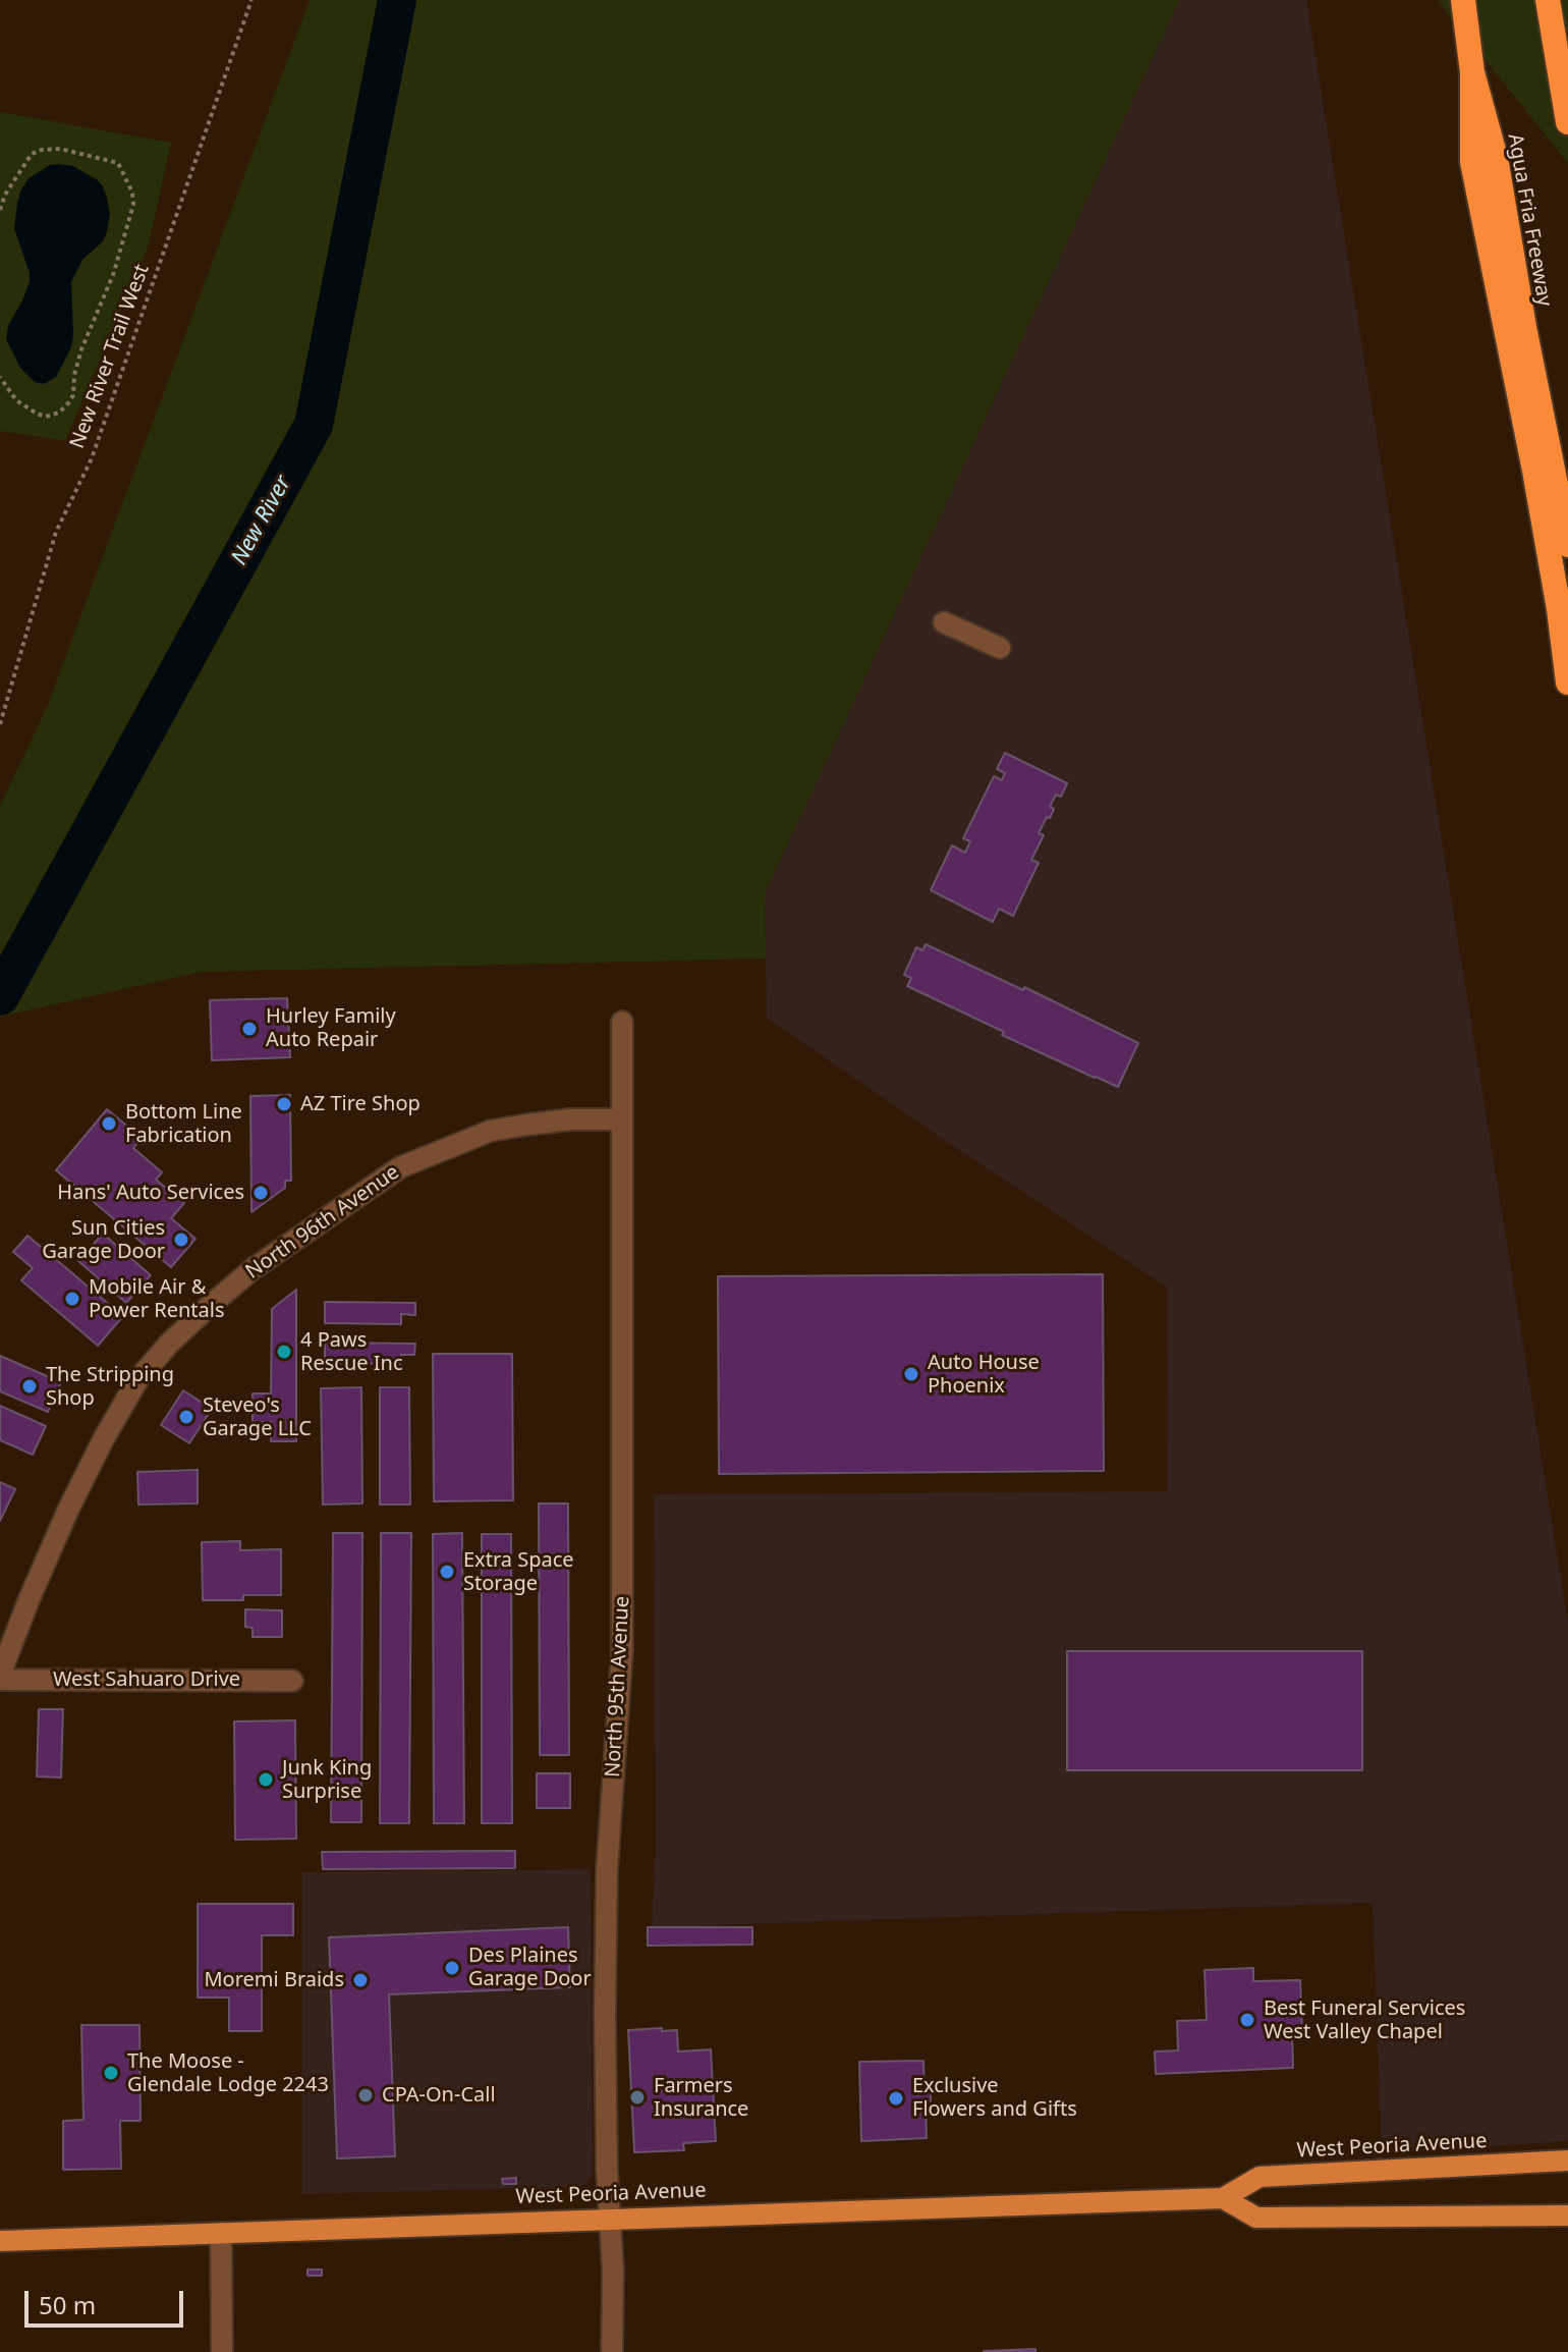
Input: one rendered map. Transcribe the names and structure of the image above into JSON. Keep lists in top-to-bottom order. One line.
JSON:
{"streets":{"highway":["Agua Fria Freeway"],"main road":["West Peoria Avenue"],"street":["North 96th Avenue","West Sahuaro Drive","North 95th Avenue"],"path":["New River Trail West"]},"crossings":[["North 96th Avenue","West Sahuaro Drive"],["North 96th Avenue","North 95th Avenue"],["North 95th Avenue","West Peoria Avenue"]],"water":["New River"],"places":["Hurley Family Auto Repair","AZ Tire Shop","Bottom Line Fabrication","Hans' Auto Services","Sun Cities Garage Door","Mobile Air & Power Rentals","4 Paws Rescue Inc","Auto House Phoenix","The Stripping Shop","Steveo's Garage LLC","Extra Space Storage","Junk King Surprise","Des Plaines Garage Door","Moremi Braids","Best Funeral Services West Valley Chapel","The Moose - Glendale Lodge 2243","CPA-On-Call","Farmers Insurance","Exclusive Flowers and Gifts"],"scale_bar":"50 m"}
